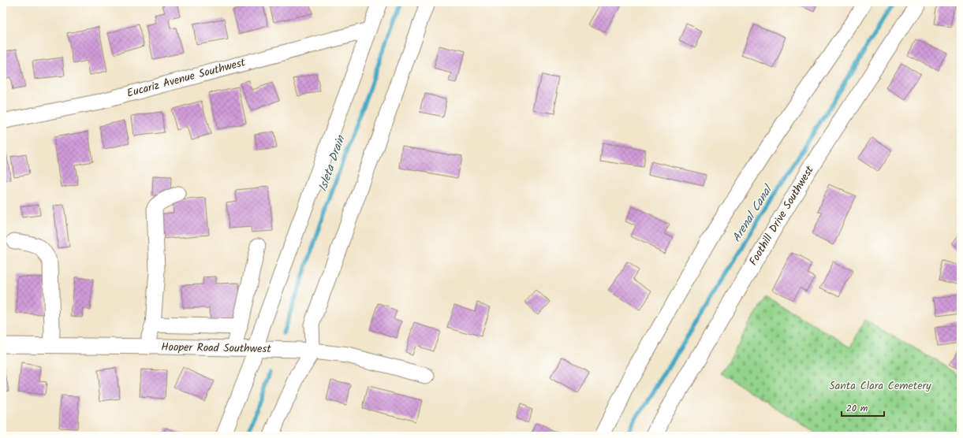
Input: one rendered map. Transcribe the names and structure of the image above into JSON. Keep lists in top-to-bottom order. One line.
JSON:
{"streets":{"street":["Eucariz Avenue Southwest","Foothill Drive Southwest","Hooper Road Southwest"]},"water":["Isleta Drain","Arenal Canal"],"parks":["Santa Clara Cemetery"],"scale_bar":"20 m"}
